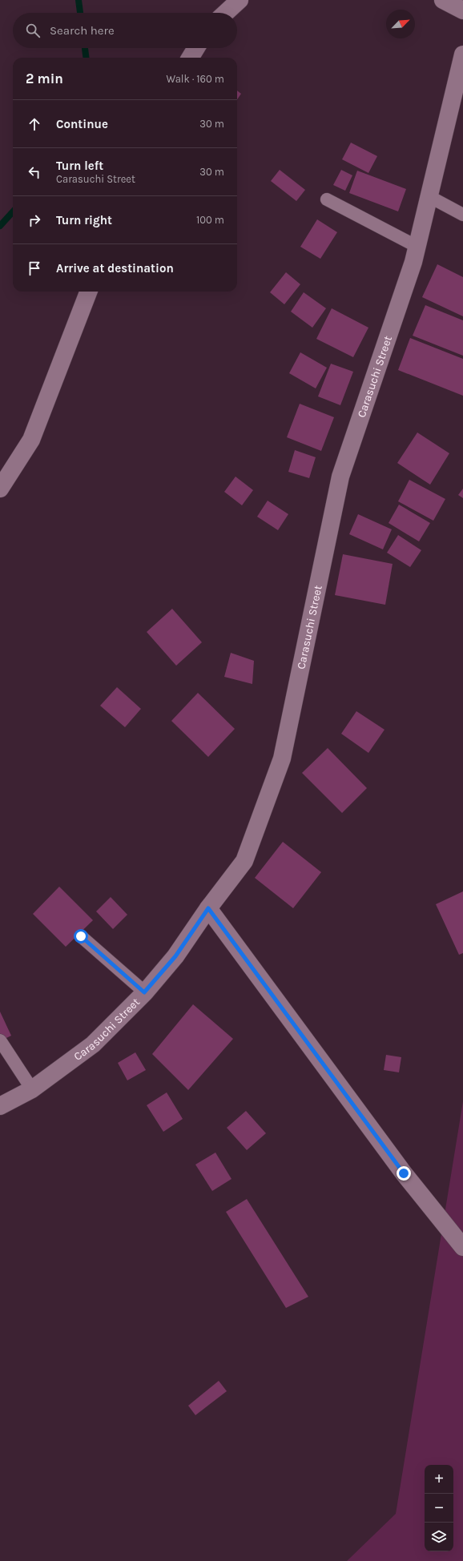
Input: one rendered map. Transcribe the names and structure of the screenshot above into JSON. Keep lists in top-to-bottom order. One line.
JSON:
{"streets":{"street":["Carasuchi Street"]},"north":"top right","page":{"search":"Search here","heading":["2 min","Walk · 160 m"],"list":[["Continue","30 m"],["Turn left","Carasuchi Street","30 m"],["Turn right","100 m"],"Arrive at destination"],"map_buttons":["+","−"]}}
